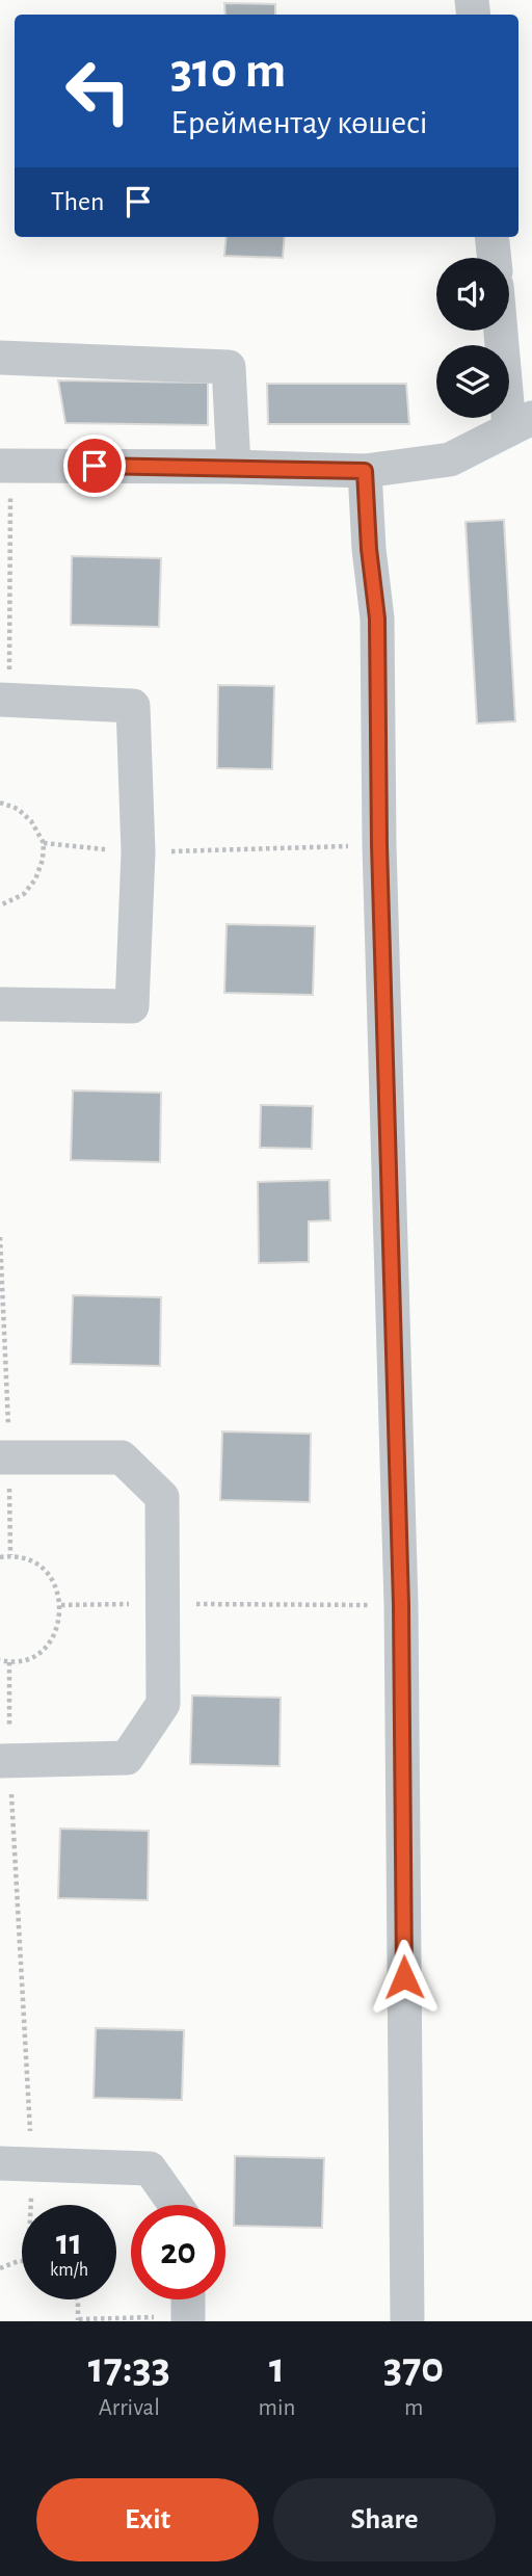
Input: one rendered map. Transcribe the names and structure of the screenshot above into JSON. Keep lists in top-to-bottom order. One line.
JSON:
{"page":{"turn":["310 m","Ерейментау көшесі"],"then":"Then","speed":"11 km/h","limit":"20","eta":["17:33","Arrival","1","min","370","m"],"buttons":["Exit","Share"]}}
